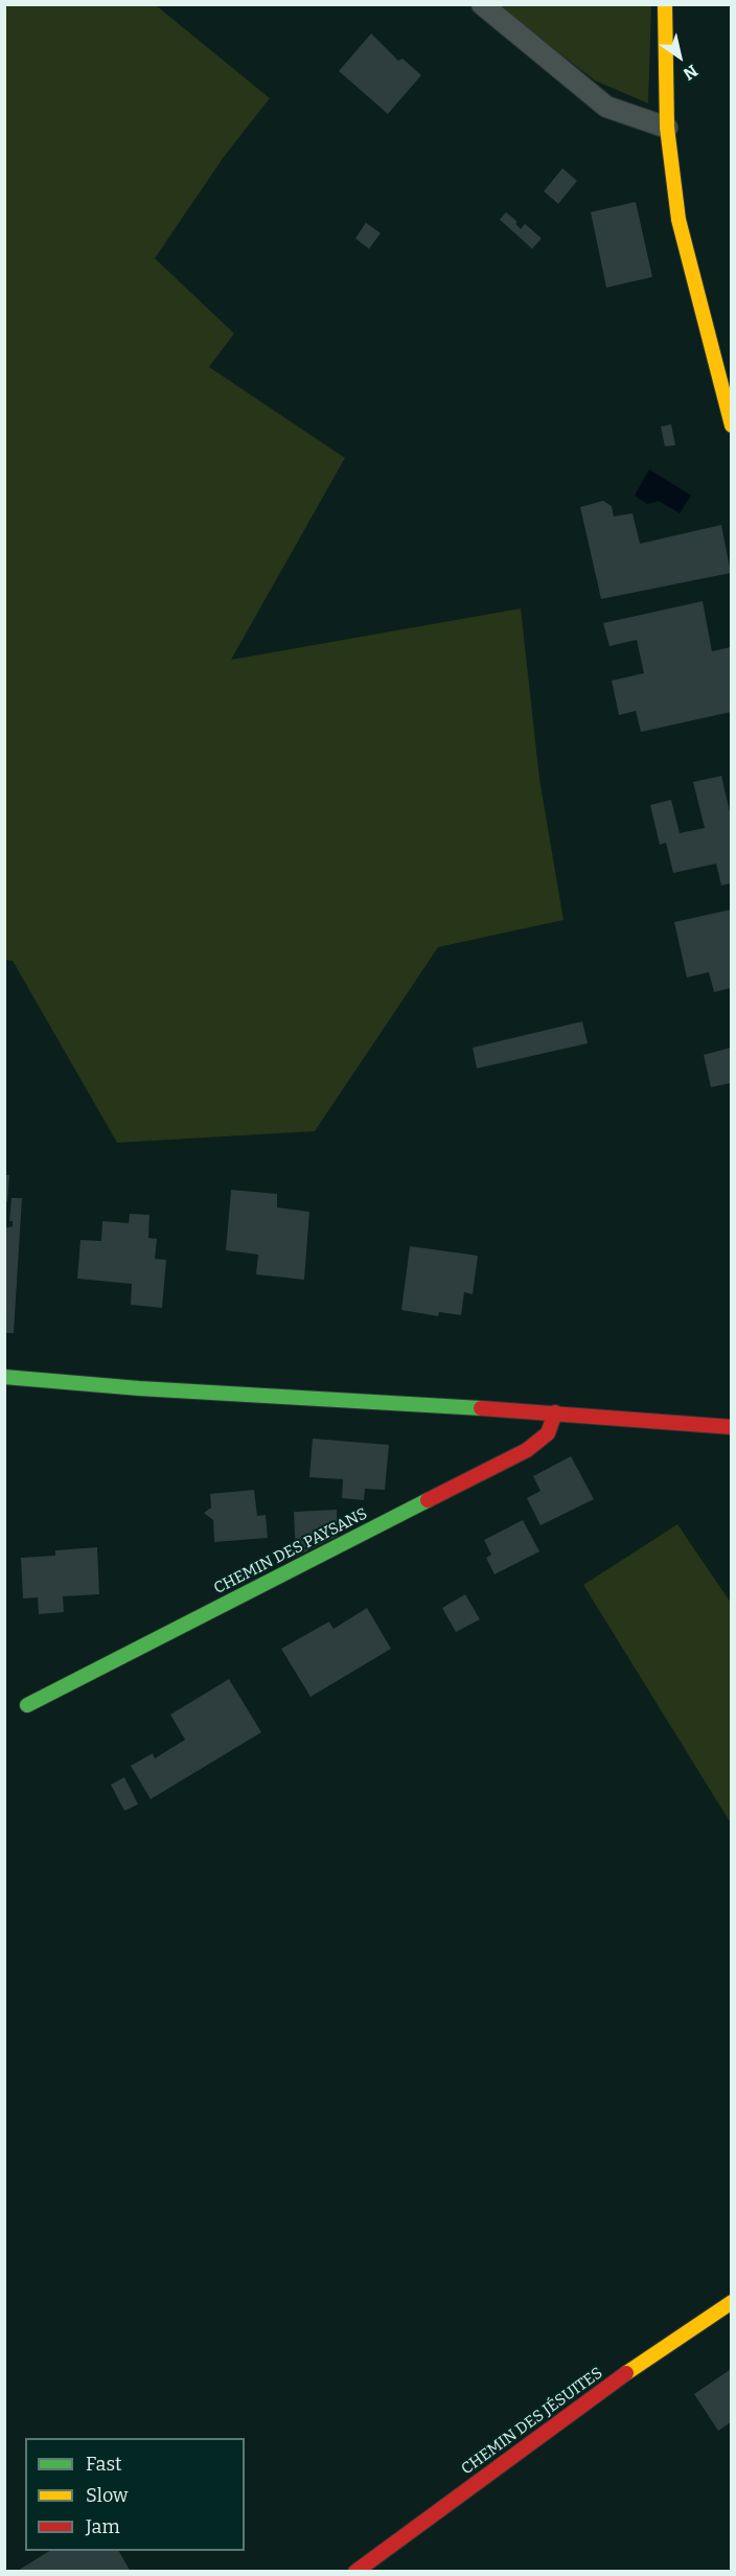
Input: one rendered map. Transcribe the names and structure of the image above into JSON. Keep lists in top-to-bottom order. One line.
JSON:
{"streets":{"street":["CHEMIN DES PAYSANS","CHEMIN DES JÉSUITES"]},"legend":["Fast","Slow","Jam"],"north":"bottom right"}
